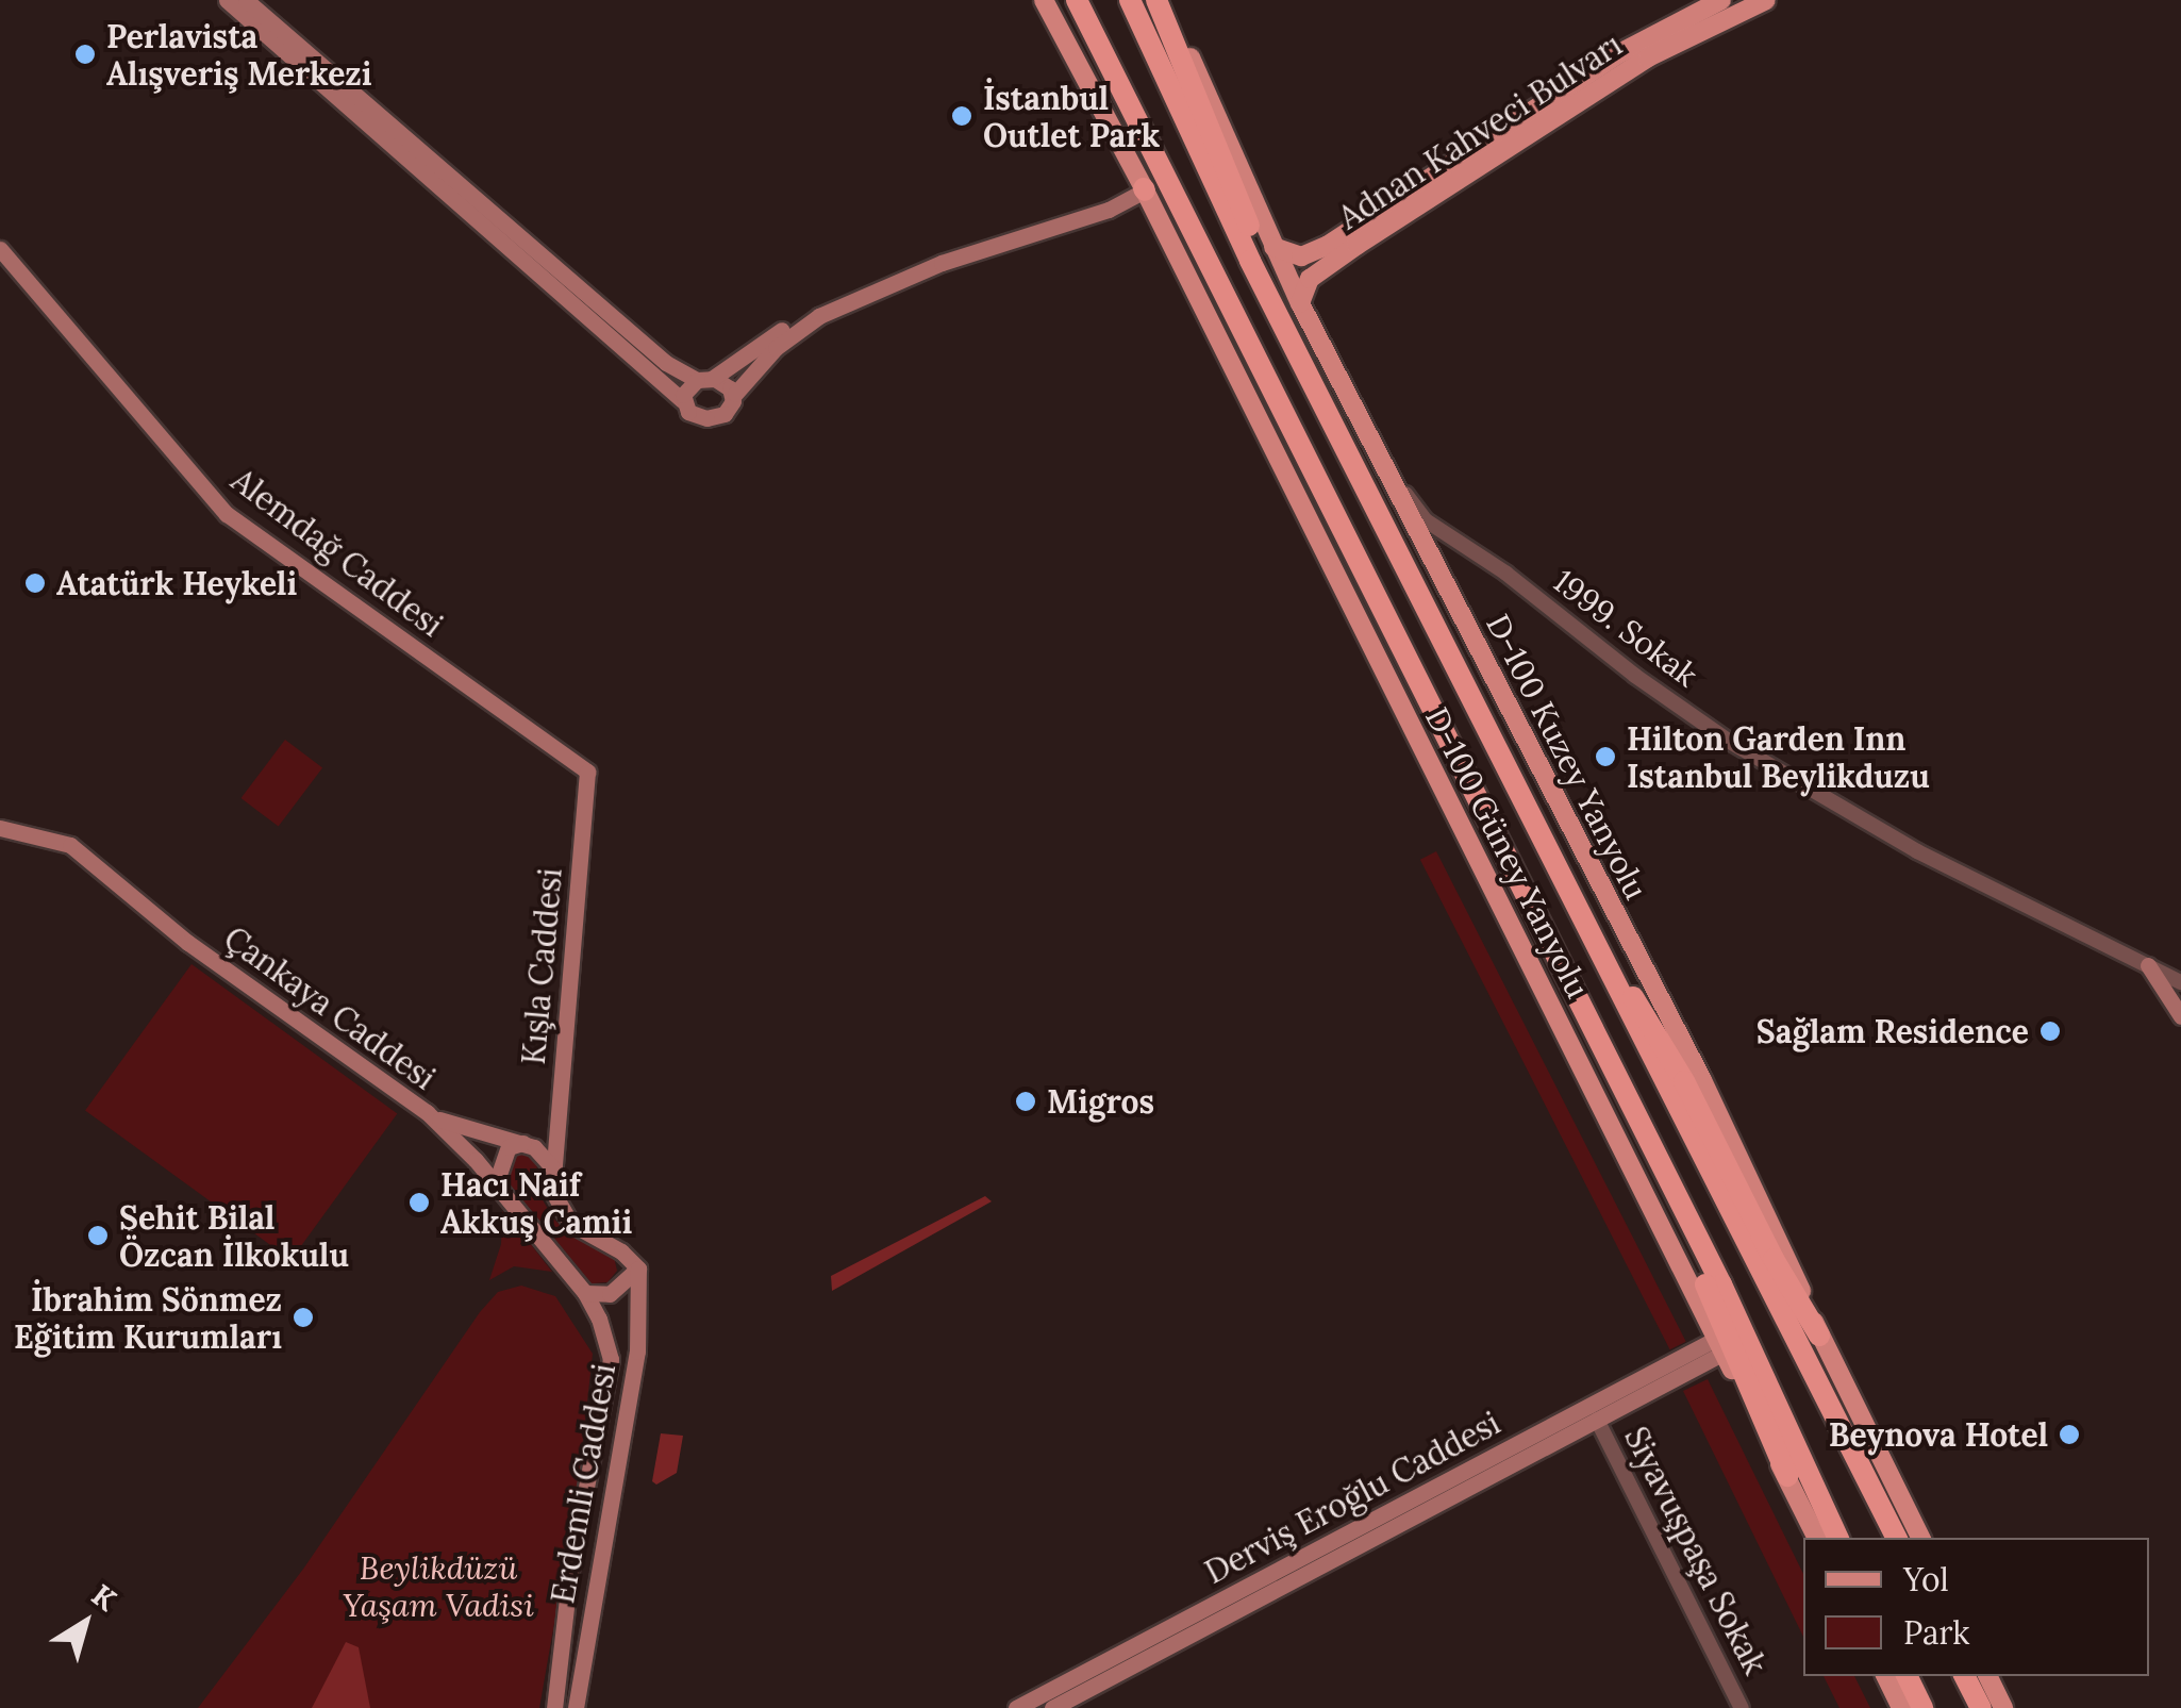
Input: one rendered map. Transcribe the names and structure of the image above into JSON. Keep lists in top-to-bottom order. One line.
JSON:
{"streets":{"main road":["Adnan Kahveci Bulvarı","Alemdağ Caddesi","D-100 Kuzey Yanyolu","D-100 Güney Yanyolu","Kışla Caddesi","Çankaya Caddesi","Erdemli Caddesi","Derviş Eroğlu Caddesi"],"street":["1999. Sokak","Siyavuşpaşa Sokak"]},"crossings":[["Adnan Kahveci Bulvarı","D-100 Kuzey Yanyolu"],["Alemdağ Caddesi","Kışla Caddesi"],["1999. Sokak","D-100 Kuzey Yanyolu"],["D-100 Güney Yanyolu","Derviş Eroğlu Caddesi"],["Çankaya Caddesi","Erdemli Caddesi"],["Derviş Eroğlu Caddesi","Siyavuşpaşa Sokak"]],"parks":["Beylikdüzü Yaşam Vadisi"],"places":["Perlavista Alışveriş Merkezi","İstanbul Outlet Park","Atatürk Heykeli","Hilton Garden Inn Istanbul Beylikduzu","Sağlam Residence","Migros","Hacı Naif Akkuş Camii","Şehit Bilal Özcan İlkokulu","İbrahim Sönmez Eğitim Kurumları","Beynova Hotel"],"legend":["Yol","Park"],"north":"top right"}
